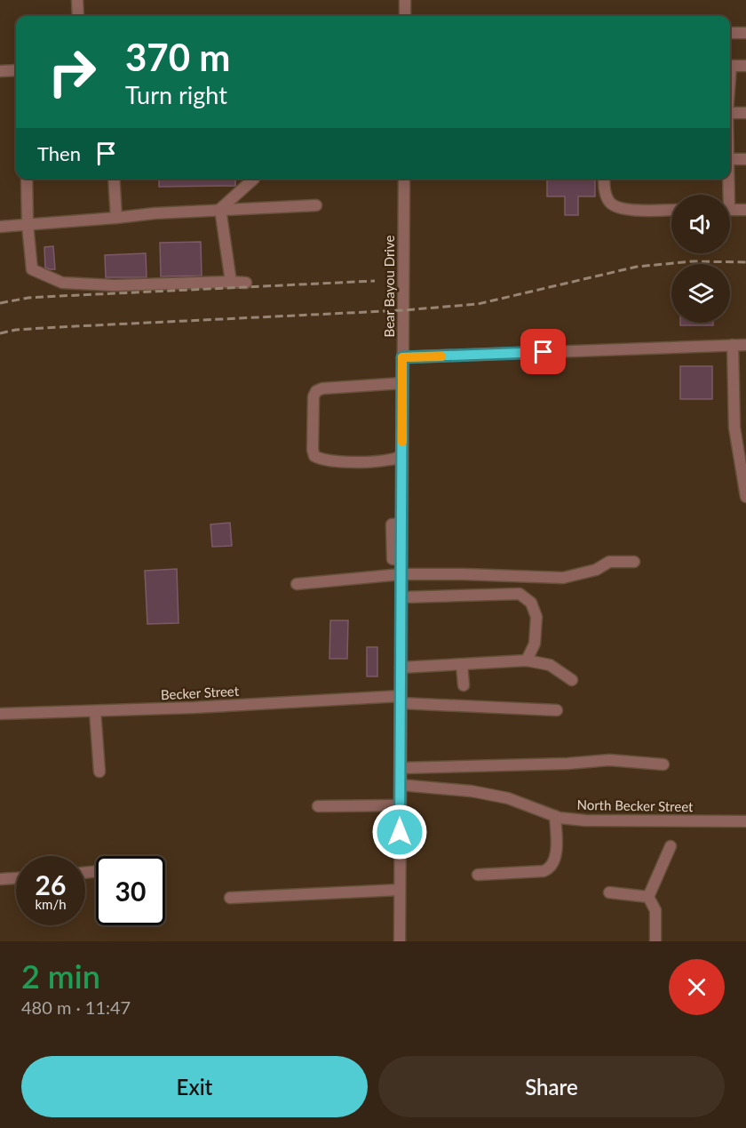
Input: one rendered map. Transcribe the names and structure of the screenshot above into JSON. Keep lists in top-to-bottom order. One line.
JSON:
{"streets":{"street":["Bear Bayou Drive","Becker Street","North Becker Street"]},"crossings":[["Bear Bayou Drive","Becker Street"],["Bear Bayou Drive","North Becker Street"]],"page":{"turn":["370 m","Turn right"],"then":"Then","speed":"26 km/h","limit":"30","heading":["2 min","480 m · 11:47"],"buttons":["Exit","Share"]}}
